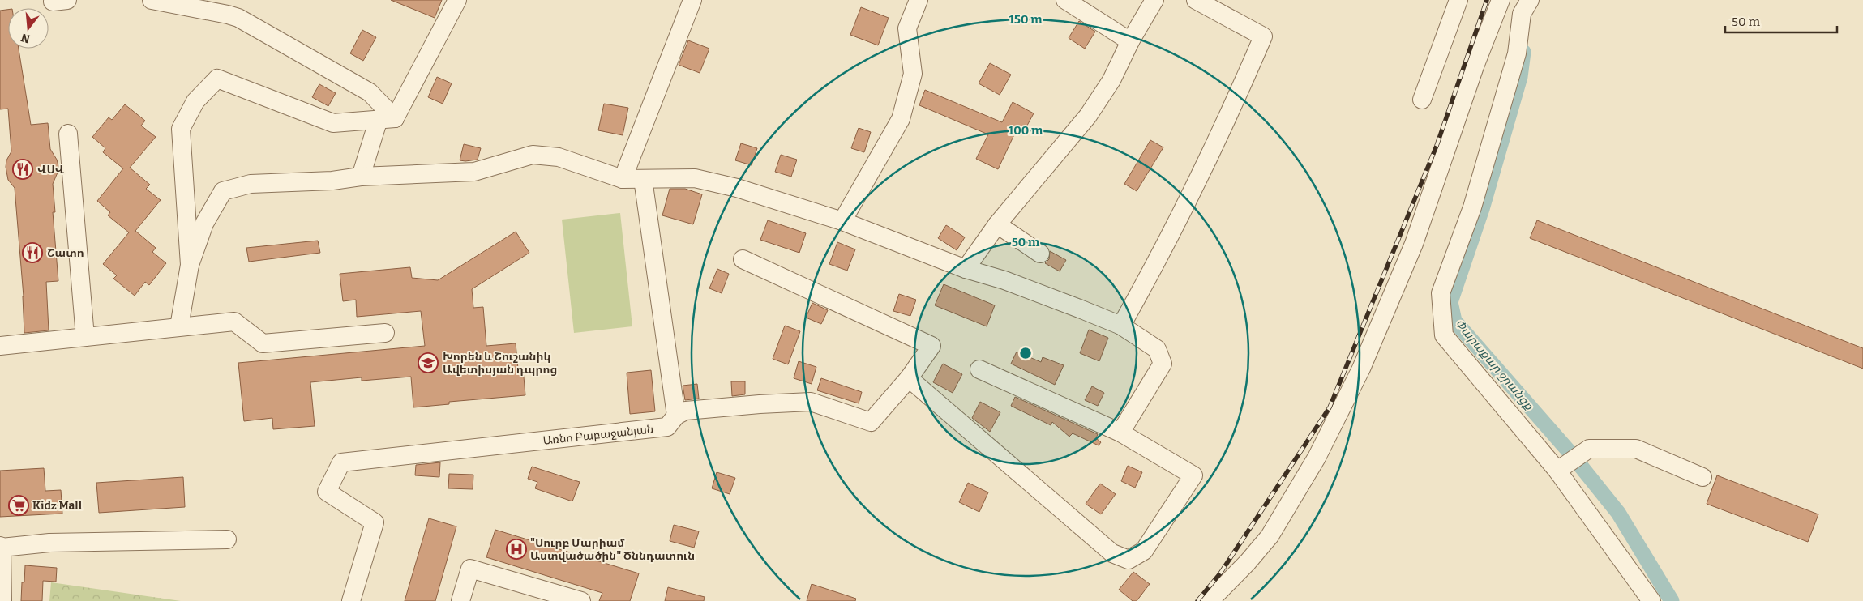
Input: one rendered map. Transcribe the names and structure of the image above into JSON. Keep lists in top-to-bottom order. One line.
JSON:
{"streets":{"lane":["Առնո Բաբաջանյան"]},"water":["Փարաքար ջրանցք"],"places":{"restaurant":["ՎՍՎ","Շատո"],"school or university":["Խորեն և Շուշանիկ Ավետիսյան դպրոց"],"supermarket":["Kidz Mall"],"hospital":["\"Սուրբ Մարիամ Աստվածածին\" Ծննդատուն"]},"scale_bar":"50 m","north":"bottom","rings":["150 m","100 m","50 m"]}
